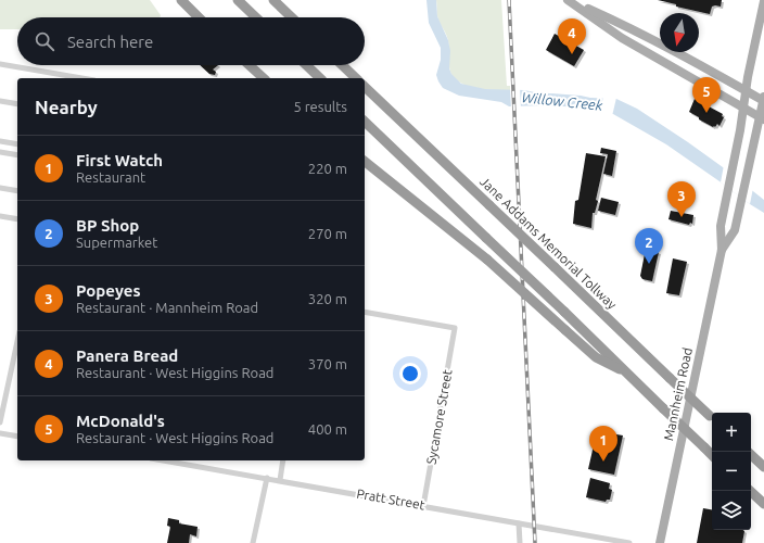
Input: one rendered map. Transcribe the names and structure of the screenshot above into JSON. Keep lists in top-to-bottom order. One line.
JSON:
{"streets":{"highway":["Jane Addams Memorial Tollway"],"main road":["Mannheim Road"],"street":["Sycamore Street","Pratt Street"]},"crossings":[["Sycamore Street","Pratt Street"]],"water":["Willow Creek"],"north":"bottom","page":{"search":"Search here","pins":["4","5","3","2","1"],"heading":["Nearby","5 results"],"list":[{"mark":"1","name":"First Watch","note":"Restaurant","value":"220 m"},{"mark":"2","name":"BP Shop","note":"Supermarket","value":"270 m"},{"mark":"3","name":"Popeyes","note":"Restaurant · Mannheim Road","value":"320 m"},{"mark":"4","name":"Panera Bread","note":"Restaurant · West Higgins Road","value":"370 m"},{"mark":"5","name":"McDonald's","note":"Restaurant · West Higgins Road","value":"400 m"}],"map_buttons":["+","−"]}}
